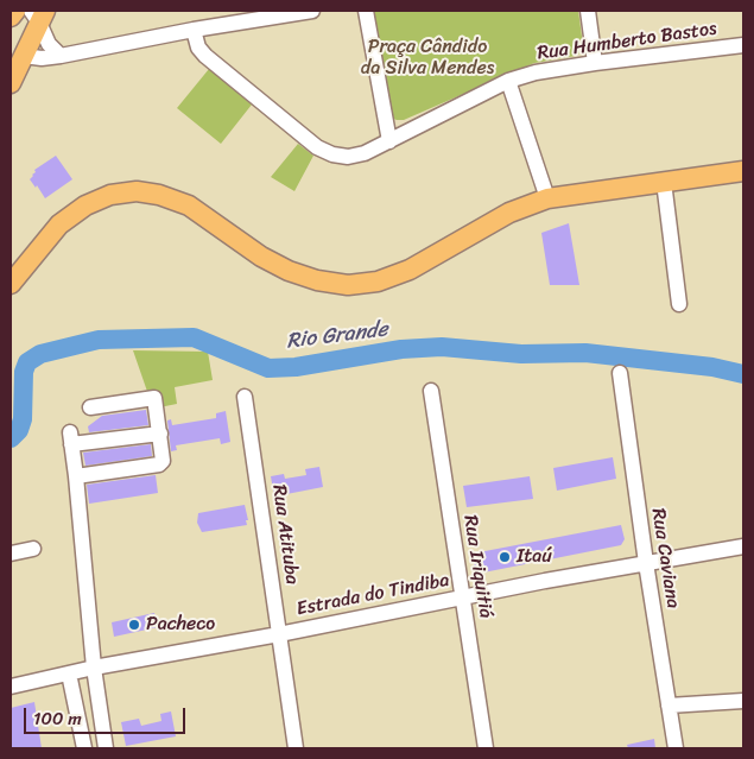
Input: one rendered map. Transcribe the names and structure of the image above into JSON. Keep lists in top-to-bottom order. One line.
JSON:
{"streets":{"street":["Rua Humberto Bastos","Rua Atituba","Rua Caviana","Rua Iriquitiá","Estrada do Tindiba"]},"crossings":[["Rua Atituba","Estrada do Tindiba"],["Rua Caviana","Estrada do Tindiba"],["Rua Iriquitiá","Estrada do Tindiba"]],"water":["Rio Grande"],"parks":["Praça Cândido da Silva Mendes"],"places":["Itaú","Pacheco"],"scale_bar":"100 m"}
